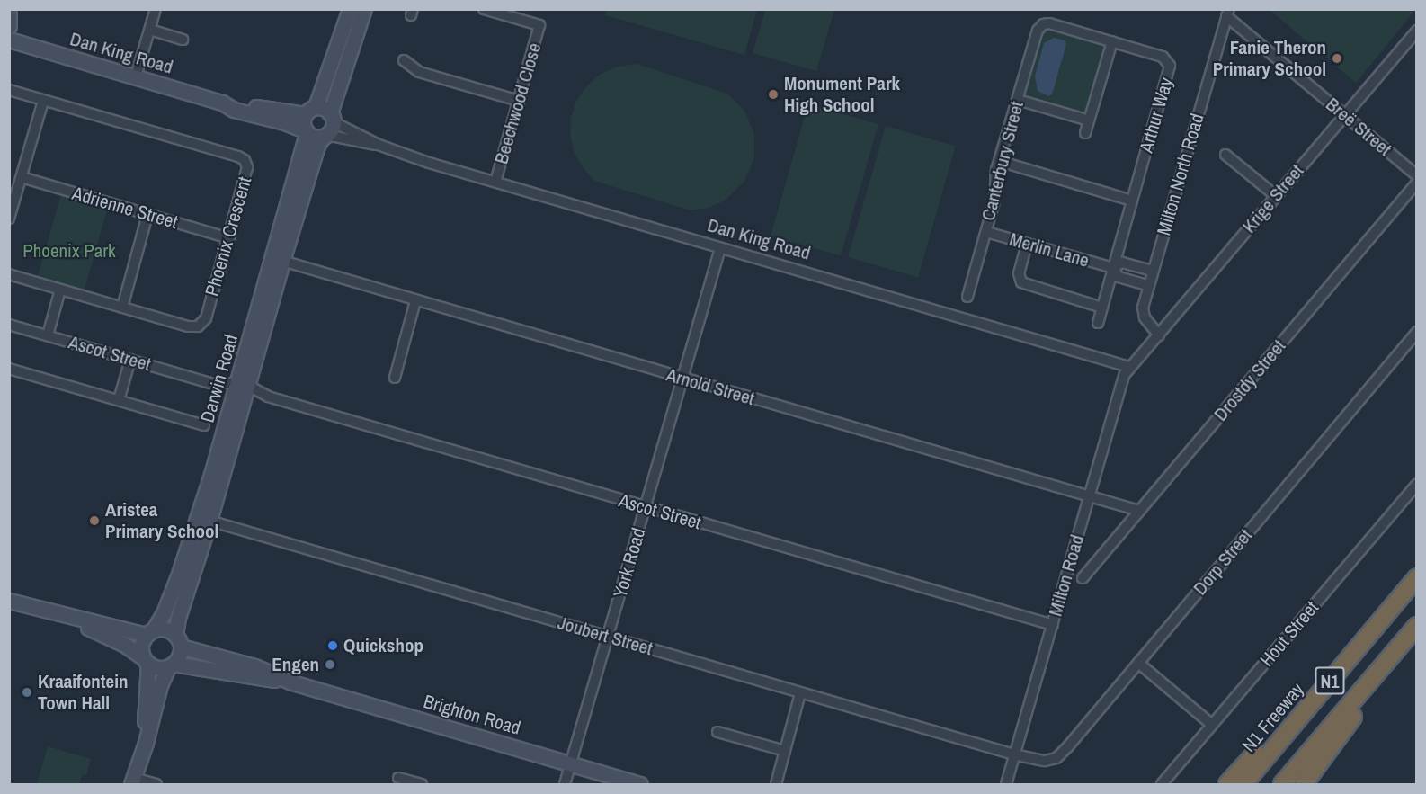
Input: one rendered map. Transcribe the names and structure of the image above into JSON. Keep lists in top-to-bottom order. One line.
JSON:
{"streets":{"highway":["N1","N1 Freeway"],"street":["Dan King Road","Beechwood Close","Arthur Way","Breë Street","Canterbury Street","Milton North Road","Krige Street","Adrienne Street","Phoenix Crescent","Merlin Lane","Ascot Street","Darwin Road","Drostdy Street","Arnold Street","Dorp Street","York Road","Milton Road","Hout Street","Joubert Street","Brighton Road"]},"crossings":[["Dan King Road","Beechwood Close"],["Dan King Road","Krige Street"],["Dan King Road","Darwin Road"],["Dan King Road","York Road"],["Dan King Road","Milton Road"],["Arthur Way","Canterbury Street"],["Arthur Way","Merlin Lane"],["Breë Street","Milton North Road"],["Breë Street","Krige Street"],["Canterbury Street","Merlin Lane"],["Milton North Road","Krige Street"],["Milton North Road","Merlin Lane"],["Krige Street","Milton Road"],["Adrienne Street","Phoenix Crescent"],["Ascot Street","Darwin Road"],["Ascot Street","York Road"],["Ascot Street","Milton Road"],["Darwin Road","Arnold Street"],["Darwin Road","Joubert Street"],["Darwin Road","Brighton Road"],["Drostdy Street","Arnold Street"],["Arnold Street","York Road"],["Arnold Street","Milton Road"],["Dorp Street","Milton Road"],["Dorp Street","Joubert Street"],["York Road","Joubert Street"],["York Road","Brighton Road"],["Milton Road","Joubert Street"]],"parks":["Phoenix Park"],"places":["Fanie Theron Primary School","Monument Park High School","Aristea Primary School","Quickshop","Engen","Kraaifontein Town Hall"]}
